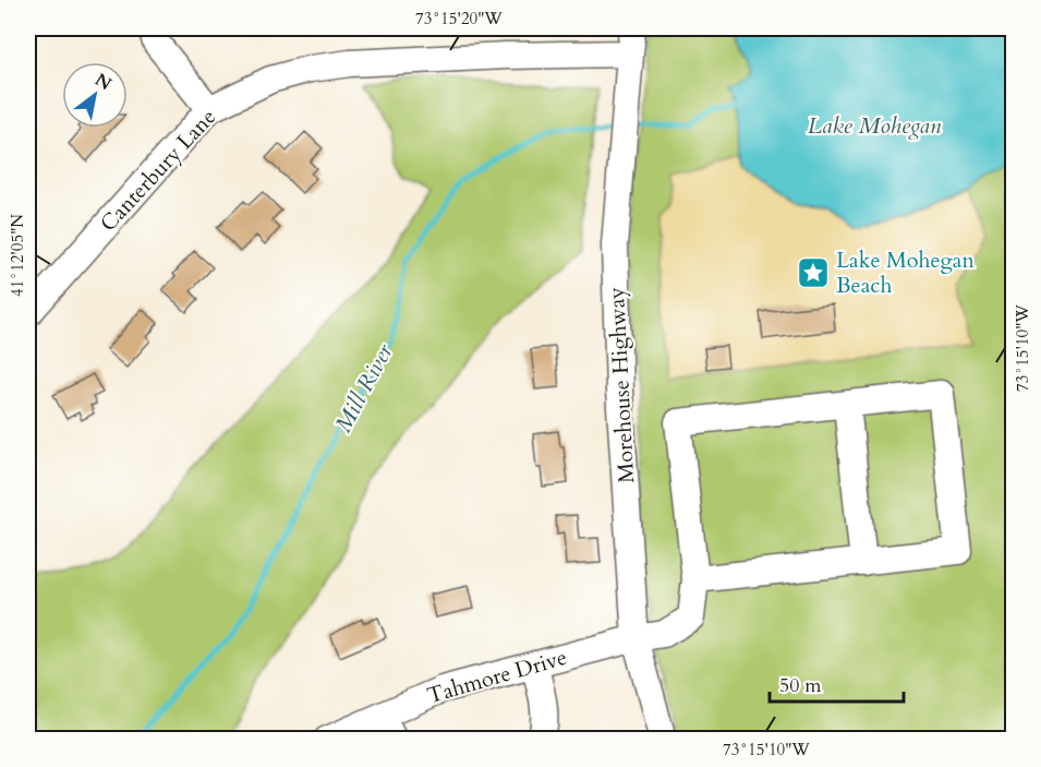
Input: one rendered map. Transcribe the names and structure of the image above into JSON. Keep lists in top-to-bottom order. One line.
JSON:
{"streets":{"street":["Canterbury Lane","Morehouse Highway","Tahmore Drive"]},"crossings":[["Canterbury Lane","Morehouse Highway"],["Morehouse Highway","Tahmore Drive"]],"water":["Lake Mohegan","Mill River"],"places":{"place":["Lake Mohegan Beach"]},"scale_bar":"50 m","north":"top right","coordinates":["73°15'20\"W","41°12'05\"N","73°15'10\"W"]}
